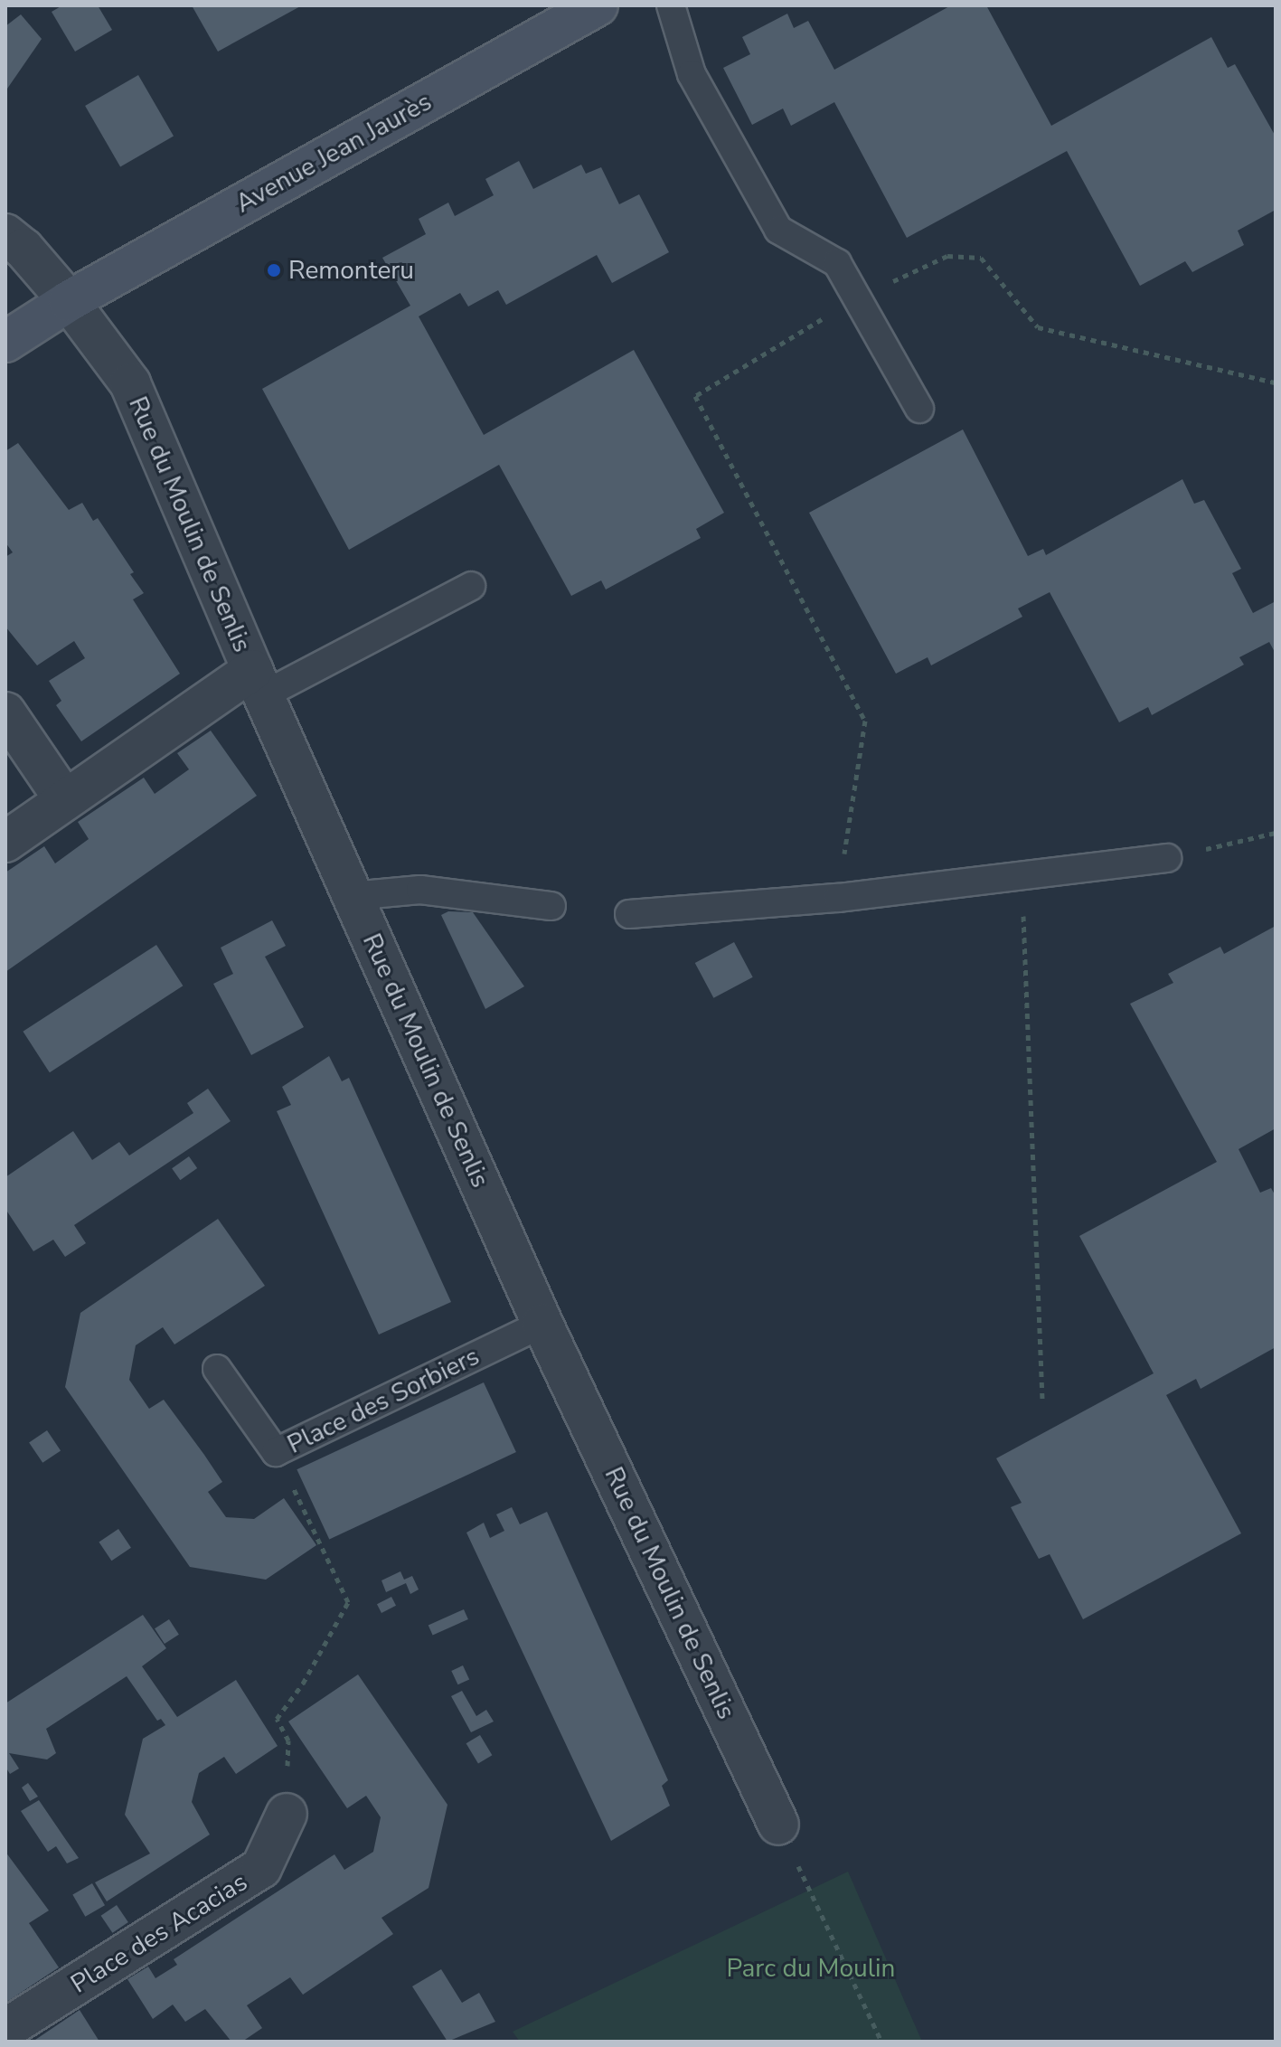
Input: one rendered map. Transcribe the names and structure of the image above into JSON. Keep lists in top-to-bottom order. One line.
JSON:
{"streets":{"street":["Avenue Jean Jaurès","Rue du Moulin de Senlis","Place des Acacias"],"lane":["Place des Sorbiers"]},"crossings":[["Avenue Jean Jaurès","Rue du Moulin de Senlis"],["Rue du Moulin de Senlis","Place des Sorbiers"]],"parks":["Parc du Moulin"],"places":["Remonteru"]}
